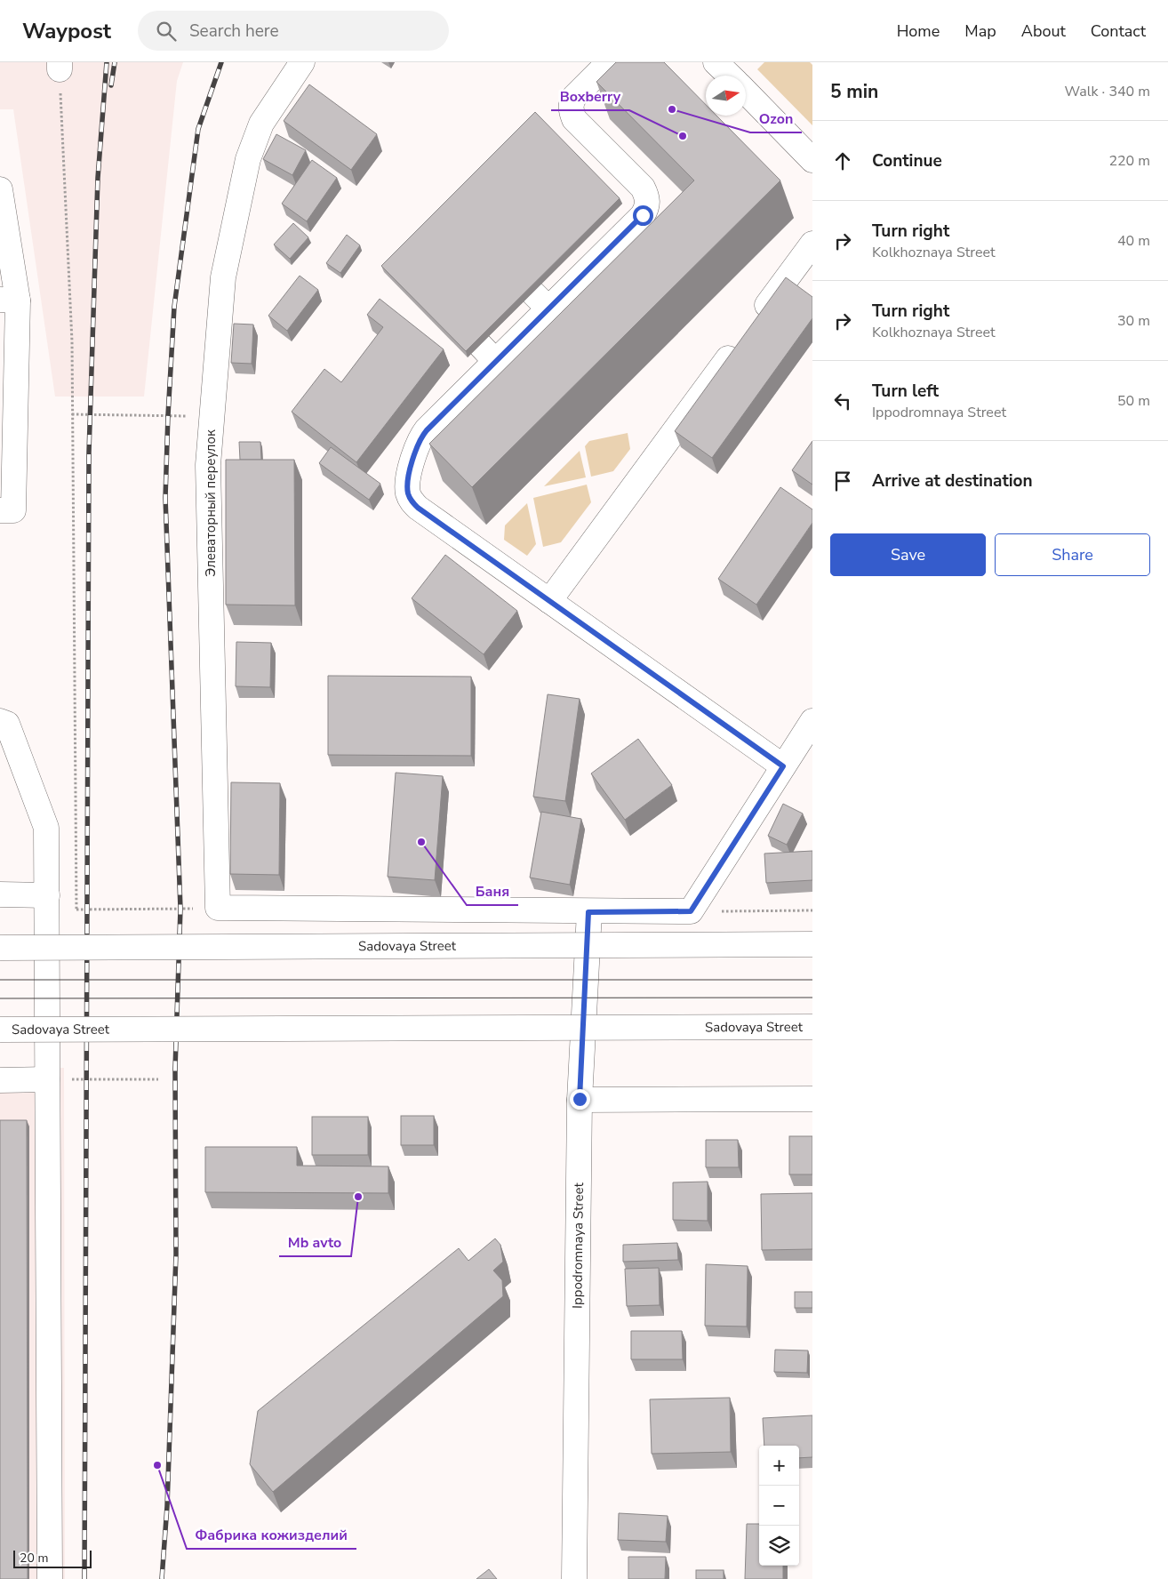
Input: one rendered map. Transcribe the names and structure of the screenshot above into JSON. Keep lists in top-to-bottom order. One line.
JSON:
{"streets":{"street":["Элеваторный переулок","Sadovaya Street","Ippodromnaya Street"]},"places":["Ozon","Boxberry","Баня","Mb avto","Фабрика кожизделий"],"scale_bar":"20 m","north":"right","page":{"header":"Waypost","search":"Search here","nav":["Home","Map","About","Contact"],"heading":["5 min","Walk · 340 m"],"list":[["Continue","220 m"],["Turn right","Kolkhoznaya Street","40 m"],["Turn right","Kolkhoznaya Street","30 m"],["Turn left","Ippodromnaya Street","50 m"],"Arrive at destination"],"buttons":["Save","Share"],"map_buttons":["+","−"],"scale":"20 m"}}
